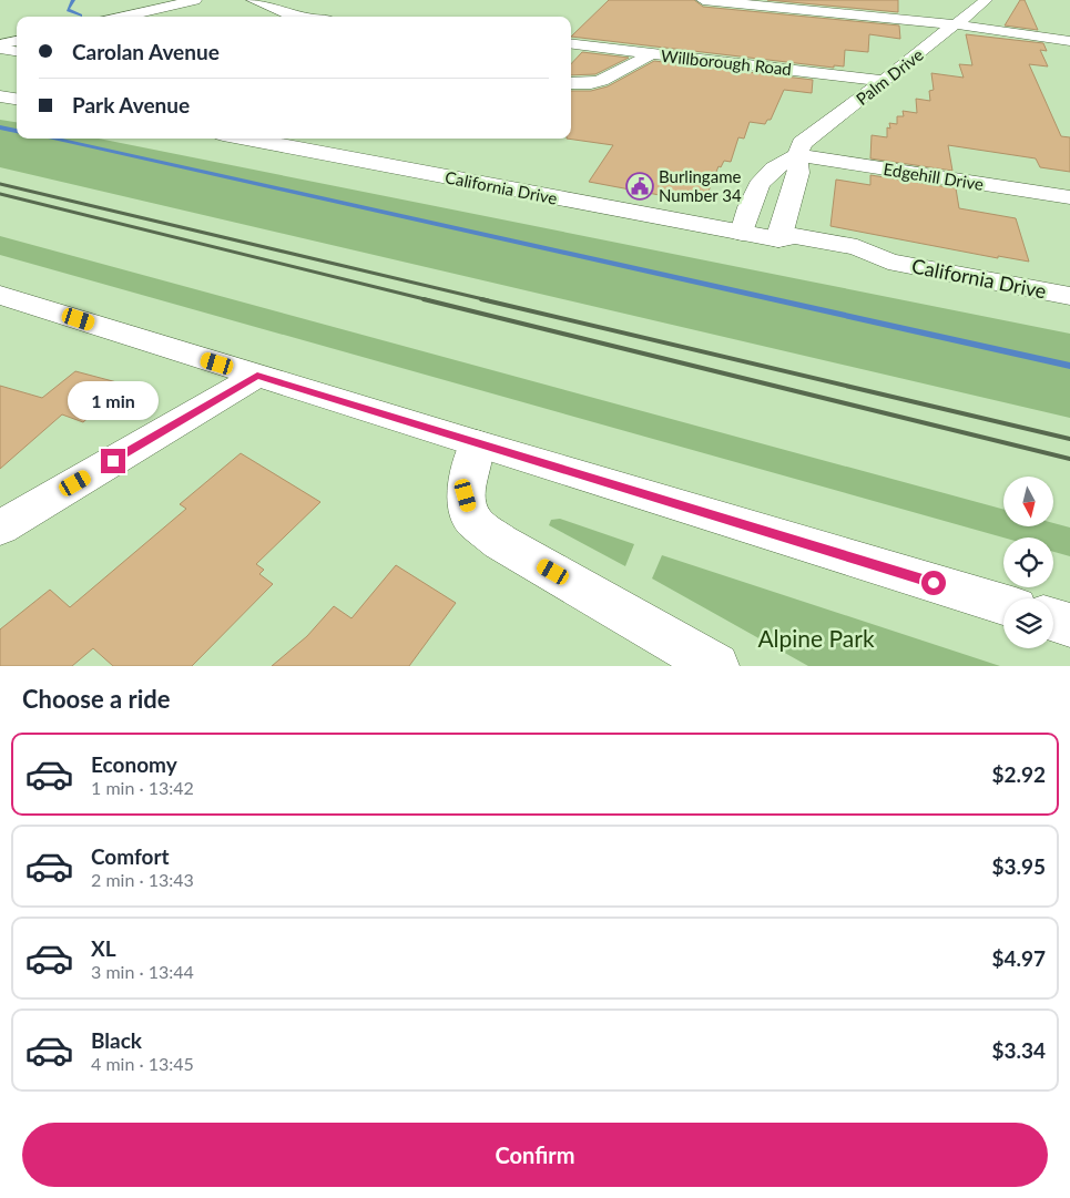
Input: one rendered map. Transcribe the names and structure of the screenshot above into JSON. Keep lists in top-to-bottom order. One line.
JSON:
{"streets":{"street":["Willborough Road","Palm Drive","Edgehill Drive","California Drive"]},"crossings":[["Willborough Road","Palm Drive"],["Palm Drive","Edgehill Drive"],["Palm Drive","California Drive"]],"parks":["Alpine Park"],"places":{"public building":["Burlingame Number 34"]},"north":"bottom","page":{"banner":["Carolan Avenue","Park Avenue"],"bubble":"1 min","heading":"Choose a ride","list":[{"name":"Economy","note":"1 min · 13:42","value":"$2.92"},{"name":"Comfort","note":"2 min · 13:43","value":"$3.95"},{"name":"XL","note":"3 min · 13:44","value":"$4.97"},{"name":"Black","note":"4 min · 13:45","value":"$3.34"}],"buttons":"Confirm"}}
